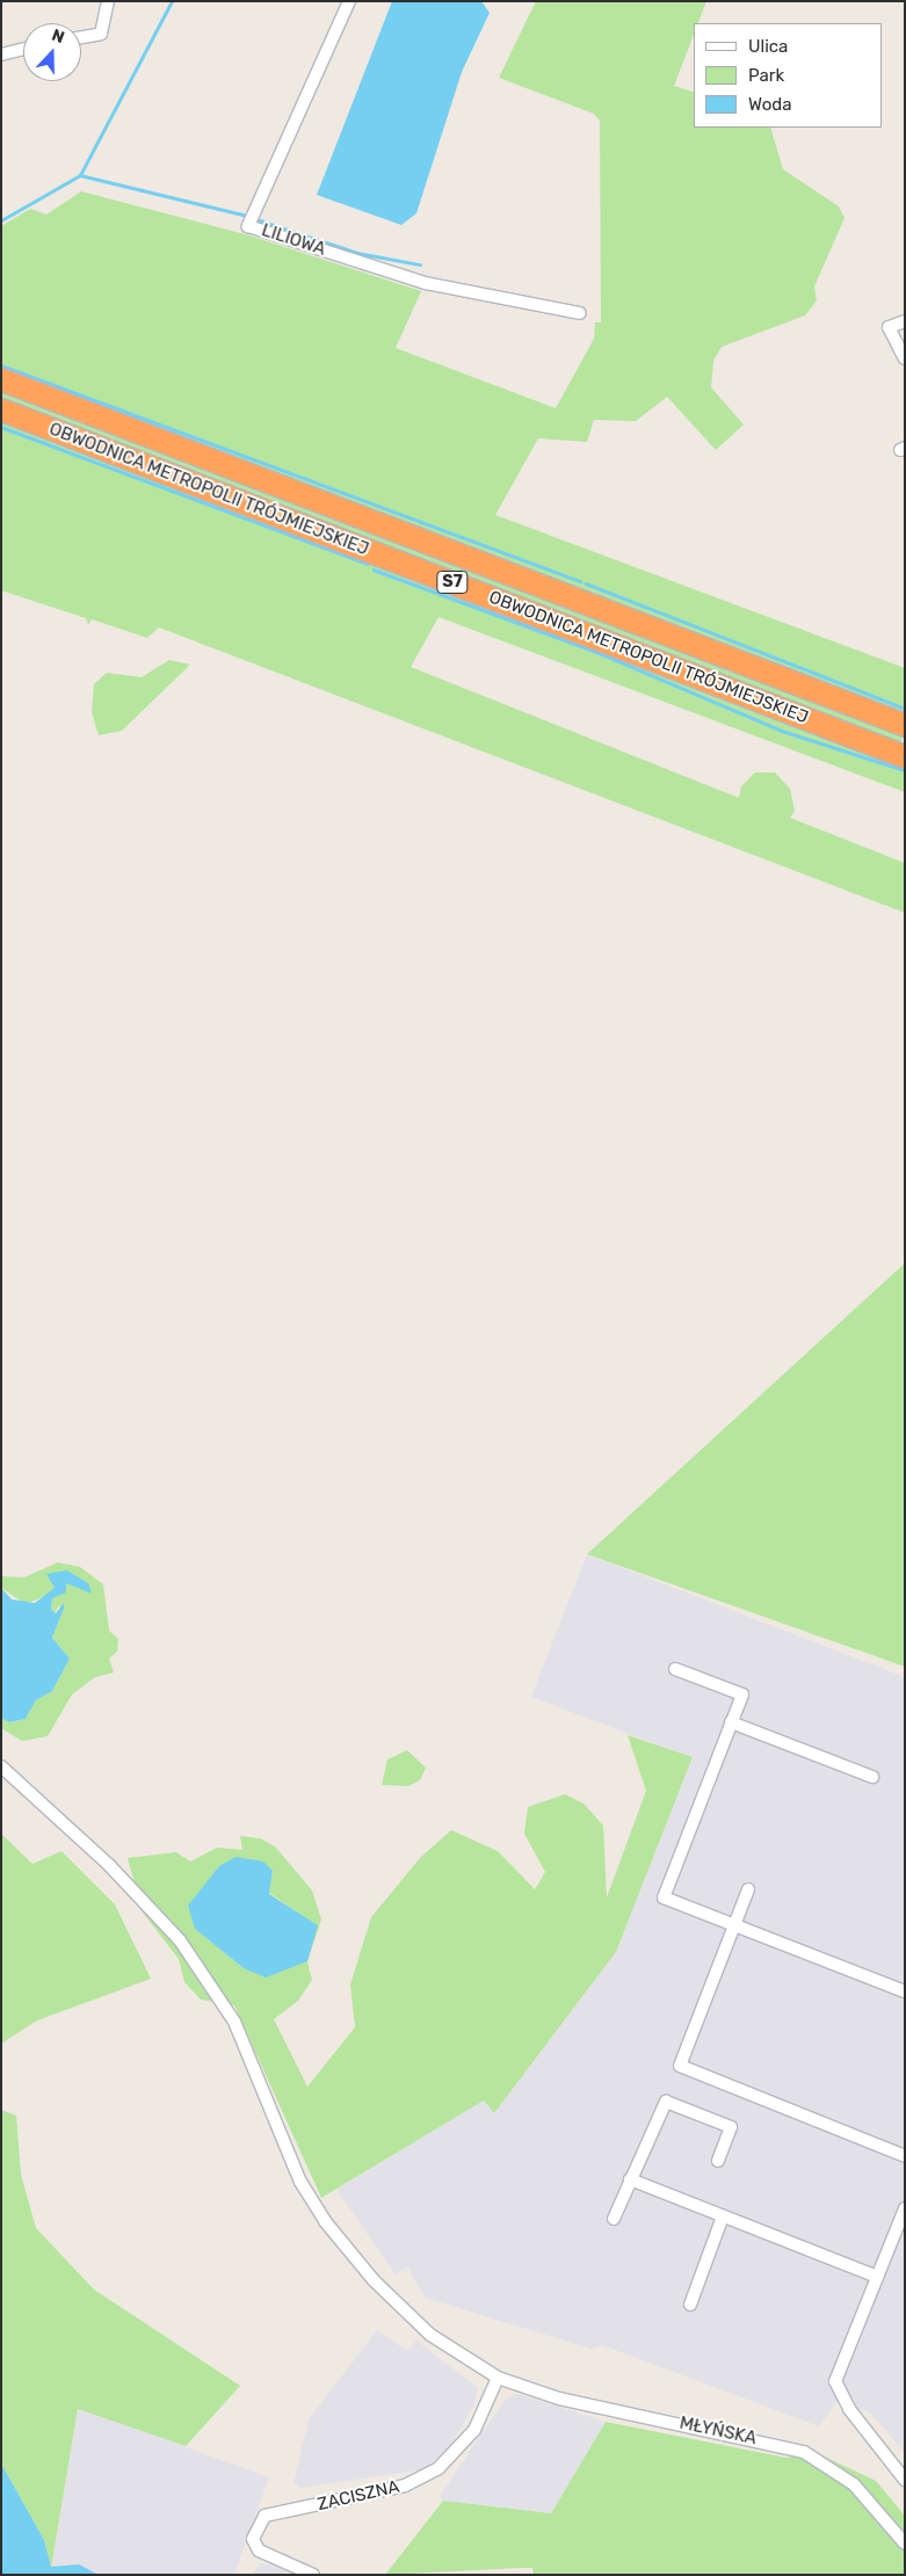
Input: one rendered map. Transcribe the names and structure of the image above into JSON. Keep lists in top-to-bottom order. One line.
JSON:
{"streets":{"highway":["OBWODNICA METROPOLII TRÓJMIEJSKIEJ","S7"],"street":["LILIOWA","MŁYŃSKA","ZACISZNA"]},"crossings":[["MŁYŃSKA","ZACISZNA"]],"legend":["Ulica","Park","Woda"],"north":"top"}
